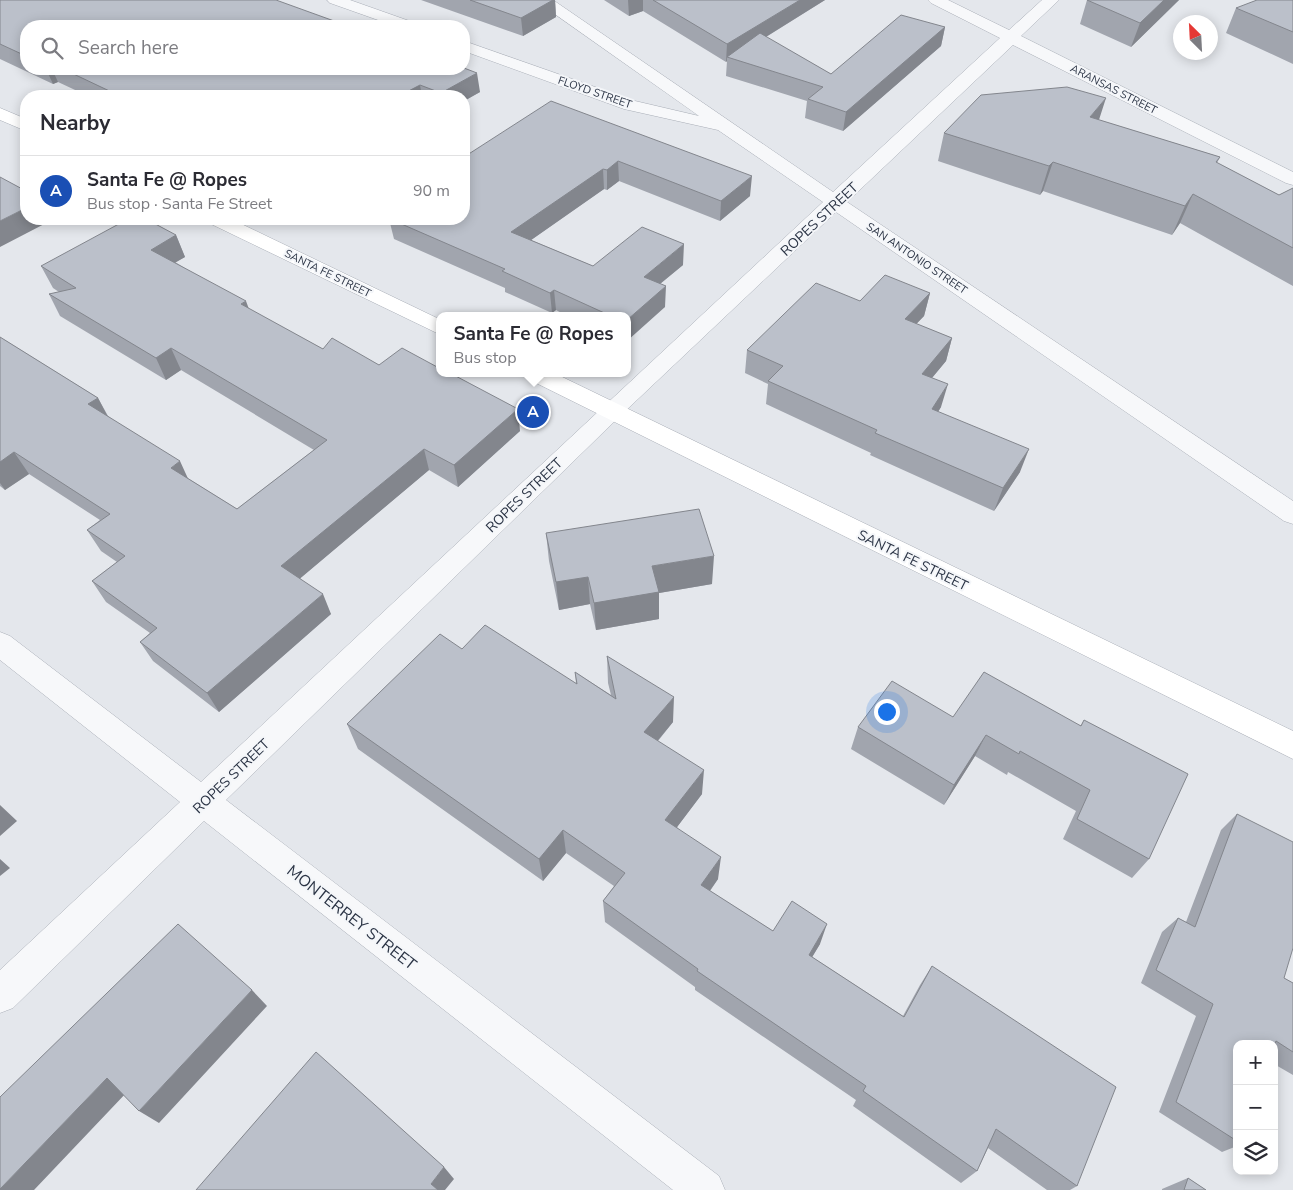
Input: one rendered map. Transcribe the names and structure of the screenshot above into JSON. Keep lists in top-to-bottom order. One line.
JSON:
{"streets":{"main road":["SANTA FE STREET"],"street":["ARANSAS STREET","FLOYD STREET","ROPES STREET","SAN ANTONIO STREET","MONTERREY STREET"]},"crossings":[["ARANSAS STREET","ROPES STREET"],["FLOYD STREET","SAN ANTONIO STREET"],["ROPES STREET","SAN ANTONIO STREET"],["ROPES STREET","SANTA FE STREET"],["ROPES STREET","MONTERREY STREET"]],"north":"top left","page":{"search":"Search here","heading":"Nearby","list":[{"mark":"A","name":"Santa Fe @ Ropes","note":"Bus stop · Santa Fe Street","value":"90 m"}],"popup":["Santa Fe @ Ropes","Bus stop"],"pins":"A","map_buttons":["+","−"]}}
